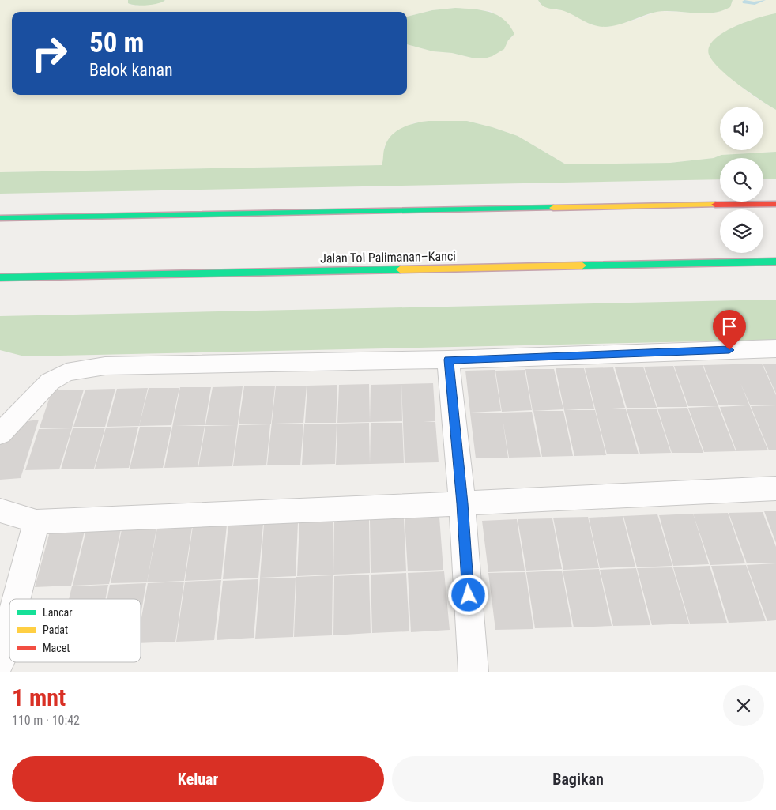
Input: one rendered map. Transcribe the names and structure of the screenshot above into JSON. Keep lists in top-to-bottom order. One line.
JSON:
{"streets":{"highway":["Jalan Tol Palimanan–Kanci"]},"legend":["Lancar","Padat","Macet"],"page":{"turn":["50 m","Belok kanan"],"heading":["1 mnt","110 m · 10:42"],"buttons":["Keluar","Bagikan"]}}
